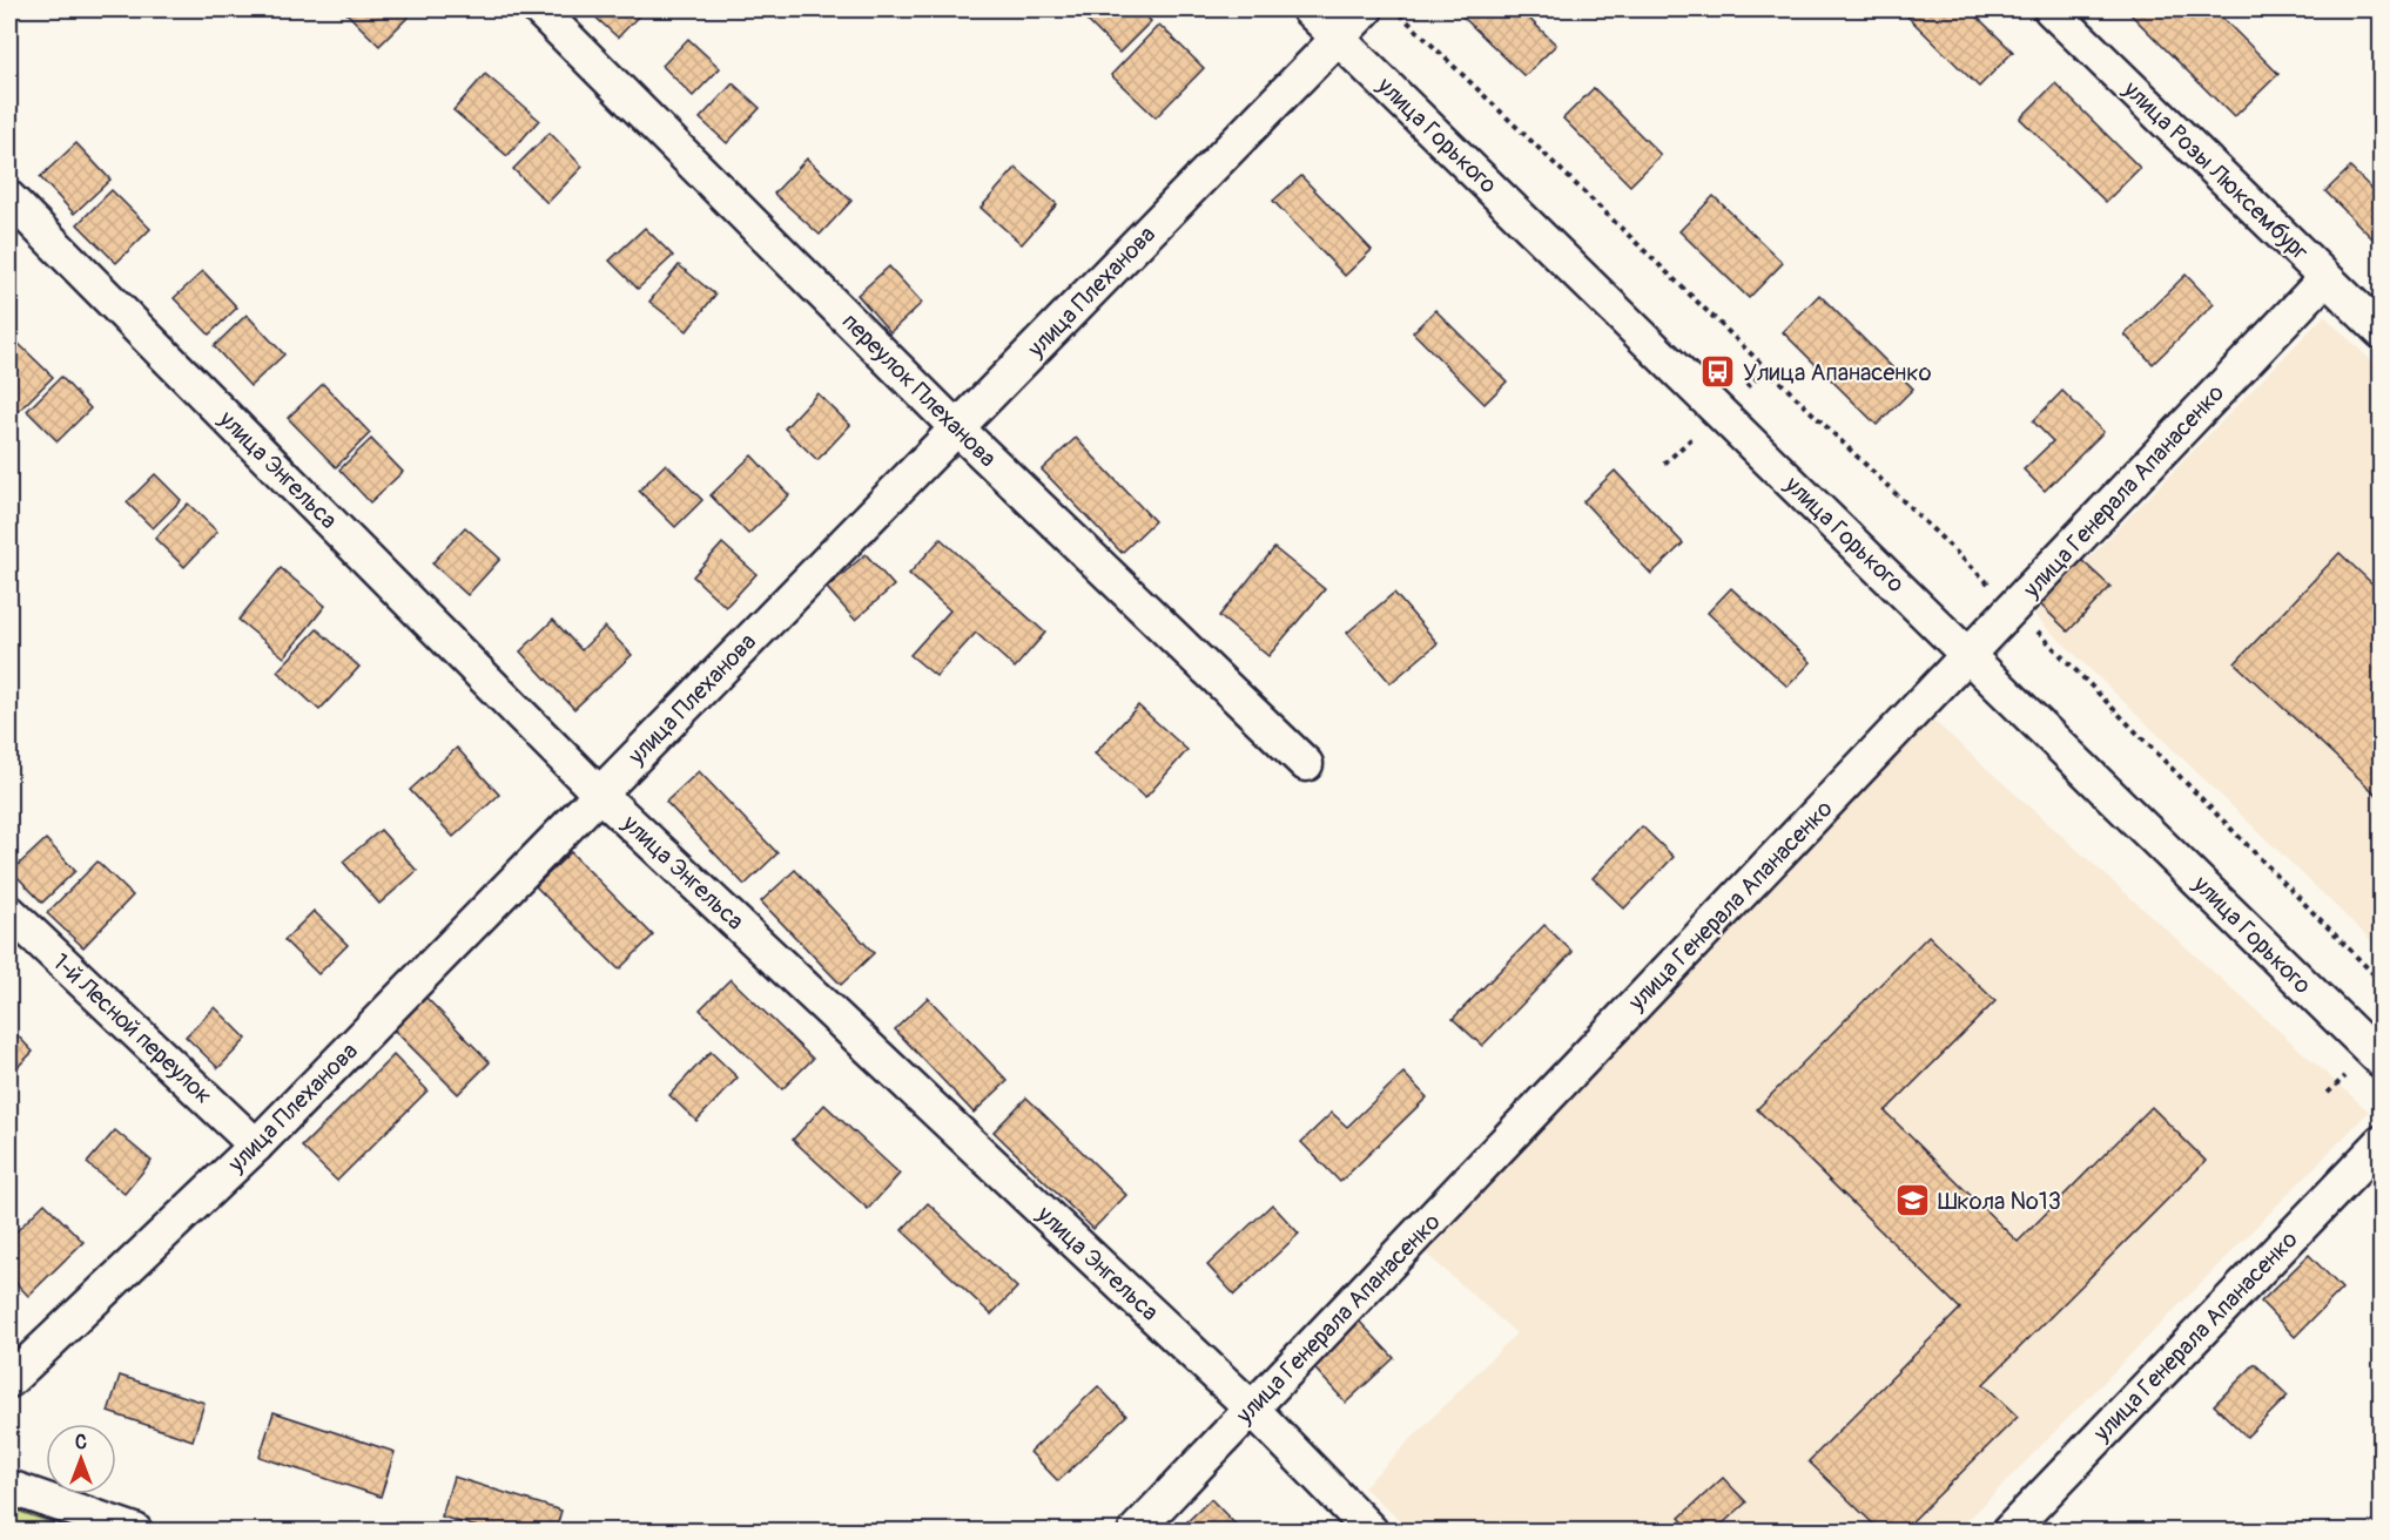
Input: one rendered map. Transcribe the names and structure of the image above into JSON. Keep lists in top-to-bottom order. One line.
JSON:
{"streets":{"street":["улица Горького","улица Розы Люксембург","улица Плеханова","переулок Плеханова","улица Энгельса","улица Генерала Апанасенко","1-й Лесной переулок"]},"crossings":[["улица Горького","улица Плеханова"],["улица Горького","улица Генерала Апанасенко"],["улица Розы Люксембург","улица Генерала Апанасенко"],["улица Плеханова","переулок Плеханова"],["улица Плеханова","улица Энгельса"],["улица Плеханова","1-й Лесной переулок"],["улица Энгельса","улица Генерала Апанасенко"]],"places":{"bus stop":["Улица Апанасенко"],"school or university":["Школа №13"]},"north":"top"}
